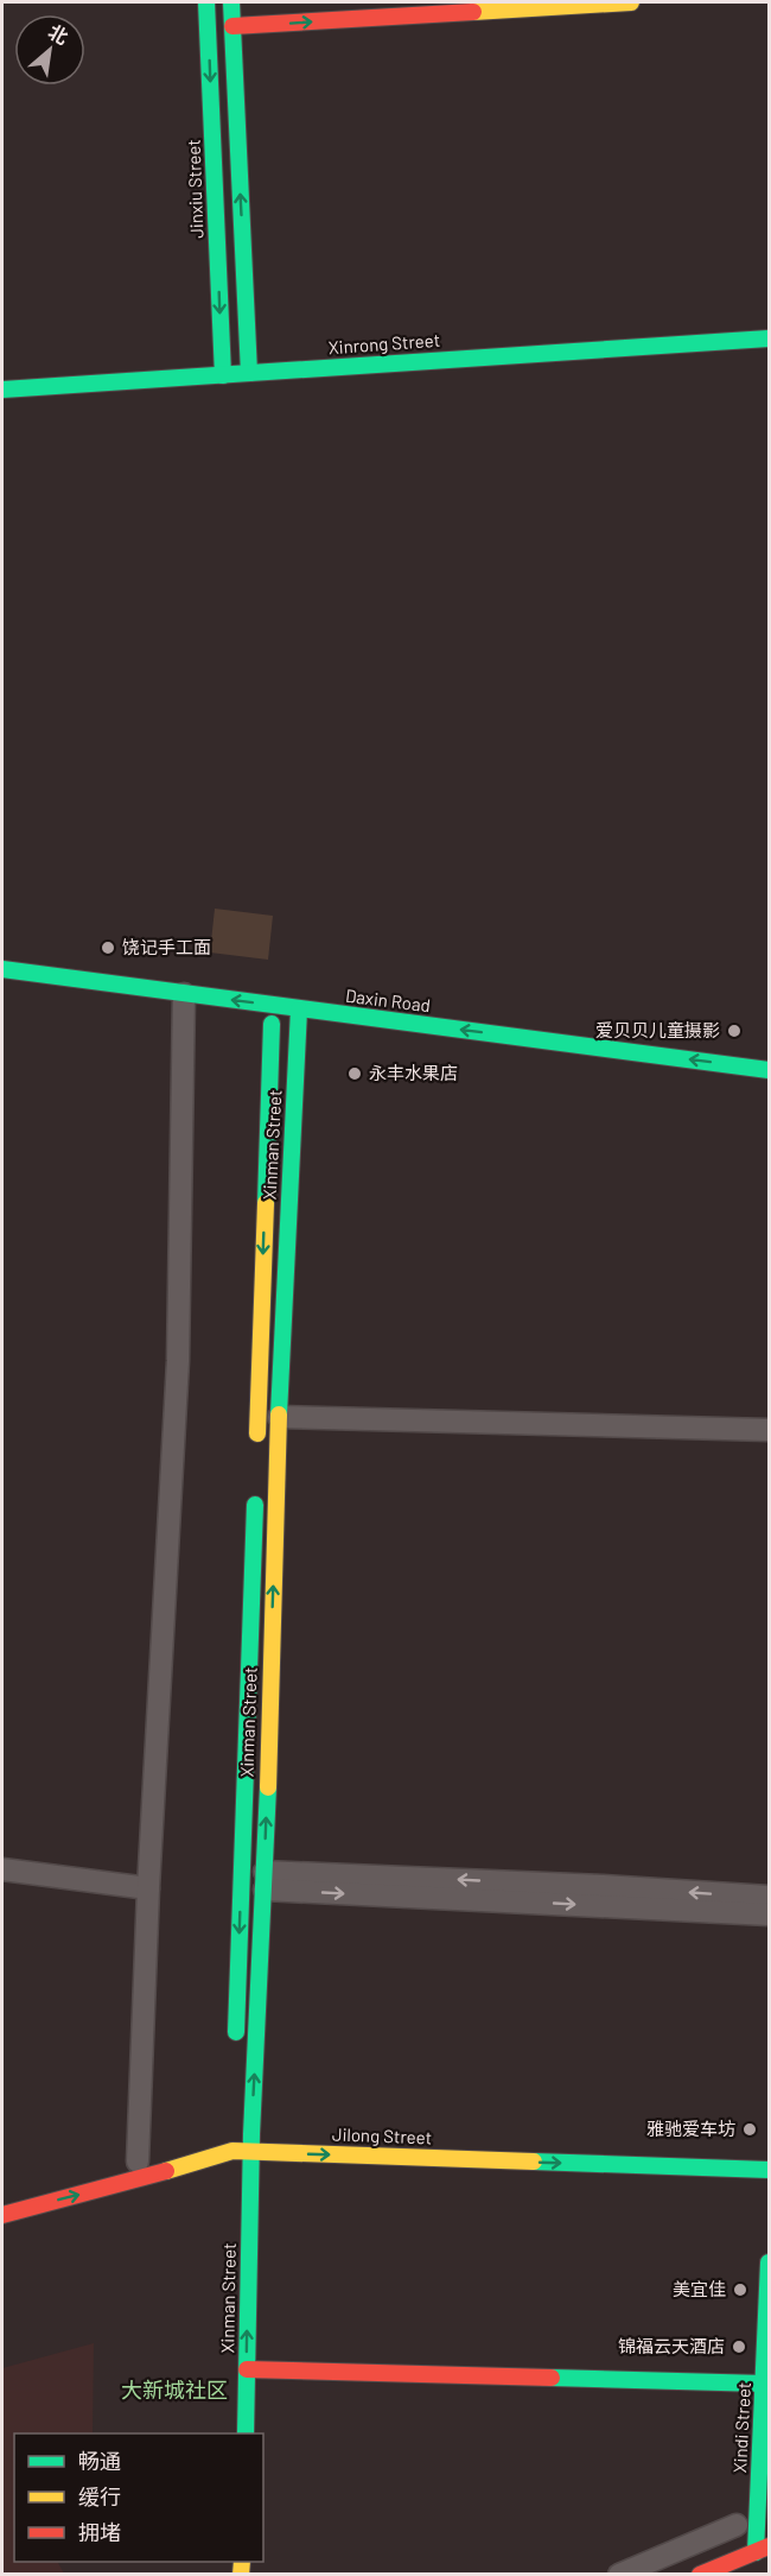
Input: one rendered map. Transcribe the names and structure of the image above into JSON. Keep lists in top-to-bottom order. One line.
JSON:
{"streets":{"street":["Jinxiu Street","Xinrong Street","Daxin Road","Xinman Street","Jilong Street","Xindi Street"]},"crossings":[["Jinxiu Street","Xinrong Street"],["Daxin Road","Xinman Street"],["Xinman Street","Jilong Street"]],"one_way":["Daxin Road","Jilong Street"],"districts":["大新城社区"],"places":["饶记手工面","爱贝贝儿童摄影","永丰水果店","雅驰爱车坊","美宜佳","锦福云天酒店"],"legend":["畅通","缓行","拥堵"],"north":"top right"}
